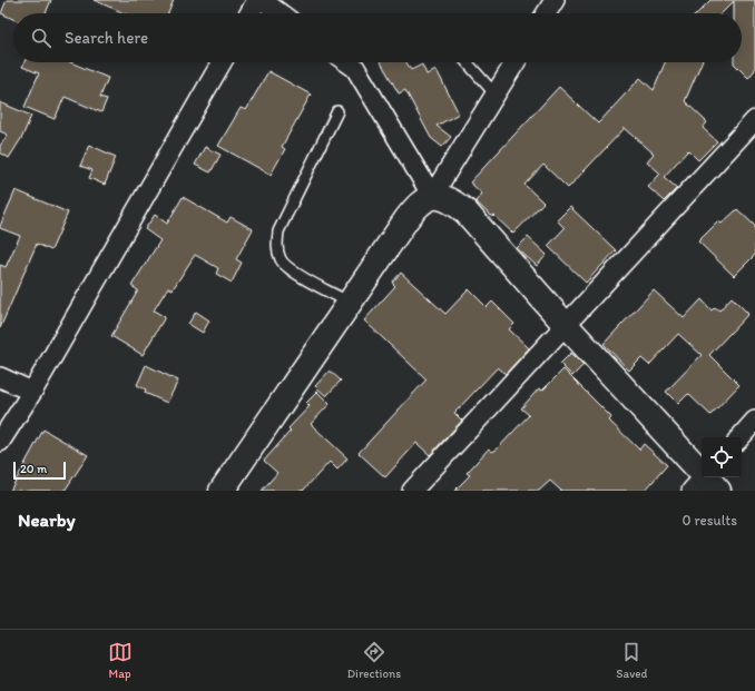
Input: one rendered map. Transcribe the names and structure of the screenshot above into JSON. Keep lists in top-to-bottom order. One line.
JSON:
{"scale_bar":"20 m","page":{"search":"Search here","scale":"20 m","heading":["Nearby","0 results"],"nav":["Map","Directions","Saved"]}}
